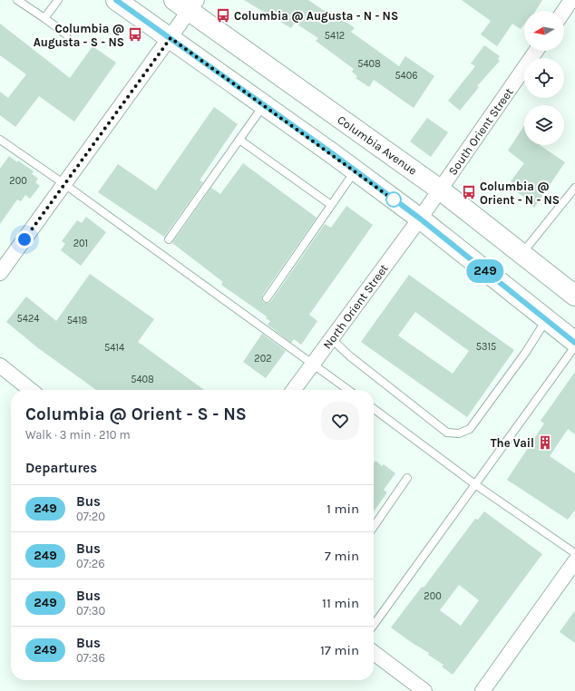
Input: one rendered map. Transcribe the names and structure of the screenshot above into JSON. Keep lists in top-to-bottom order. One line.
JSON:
{"streets":{"main road":["Columbia Avenue"],"street":["South Orient Street","North Orient Street"]},"crossings":[["South Orient Street","Columbia Avenue"],["South Orient Street","North Orient Street"]],"places":{"bus stop":["Columbia @ Augusta - N - NS","Columbia @ Augusta - S - NS","Columbia @ Orient - N - NS"],"building":["The Vail"]},"lines":["bus line 249"],"house_numbers":["5412","5408","5406","200","201","5424","5418","5315","5414","202","5408","200"],"north":"left","page":{"on_map":"249","heading":[["Columbia @ Orient - S - NS","Walk · 3 min · 210 m"],"Departures"],"list":[{"mark":"249","name":"Bus","note":"07:20","value":"1 min"},{"mark":"249","name":"Bus","note":"07:26","value":"7 min"},{"mark":"249","name":"Bus","note":"07:30","value":"11 min"},{"mark":"249","name":"Bus","note":"07:36","value":"17 min"}]}}
